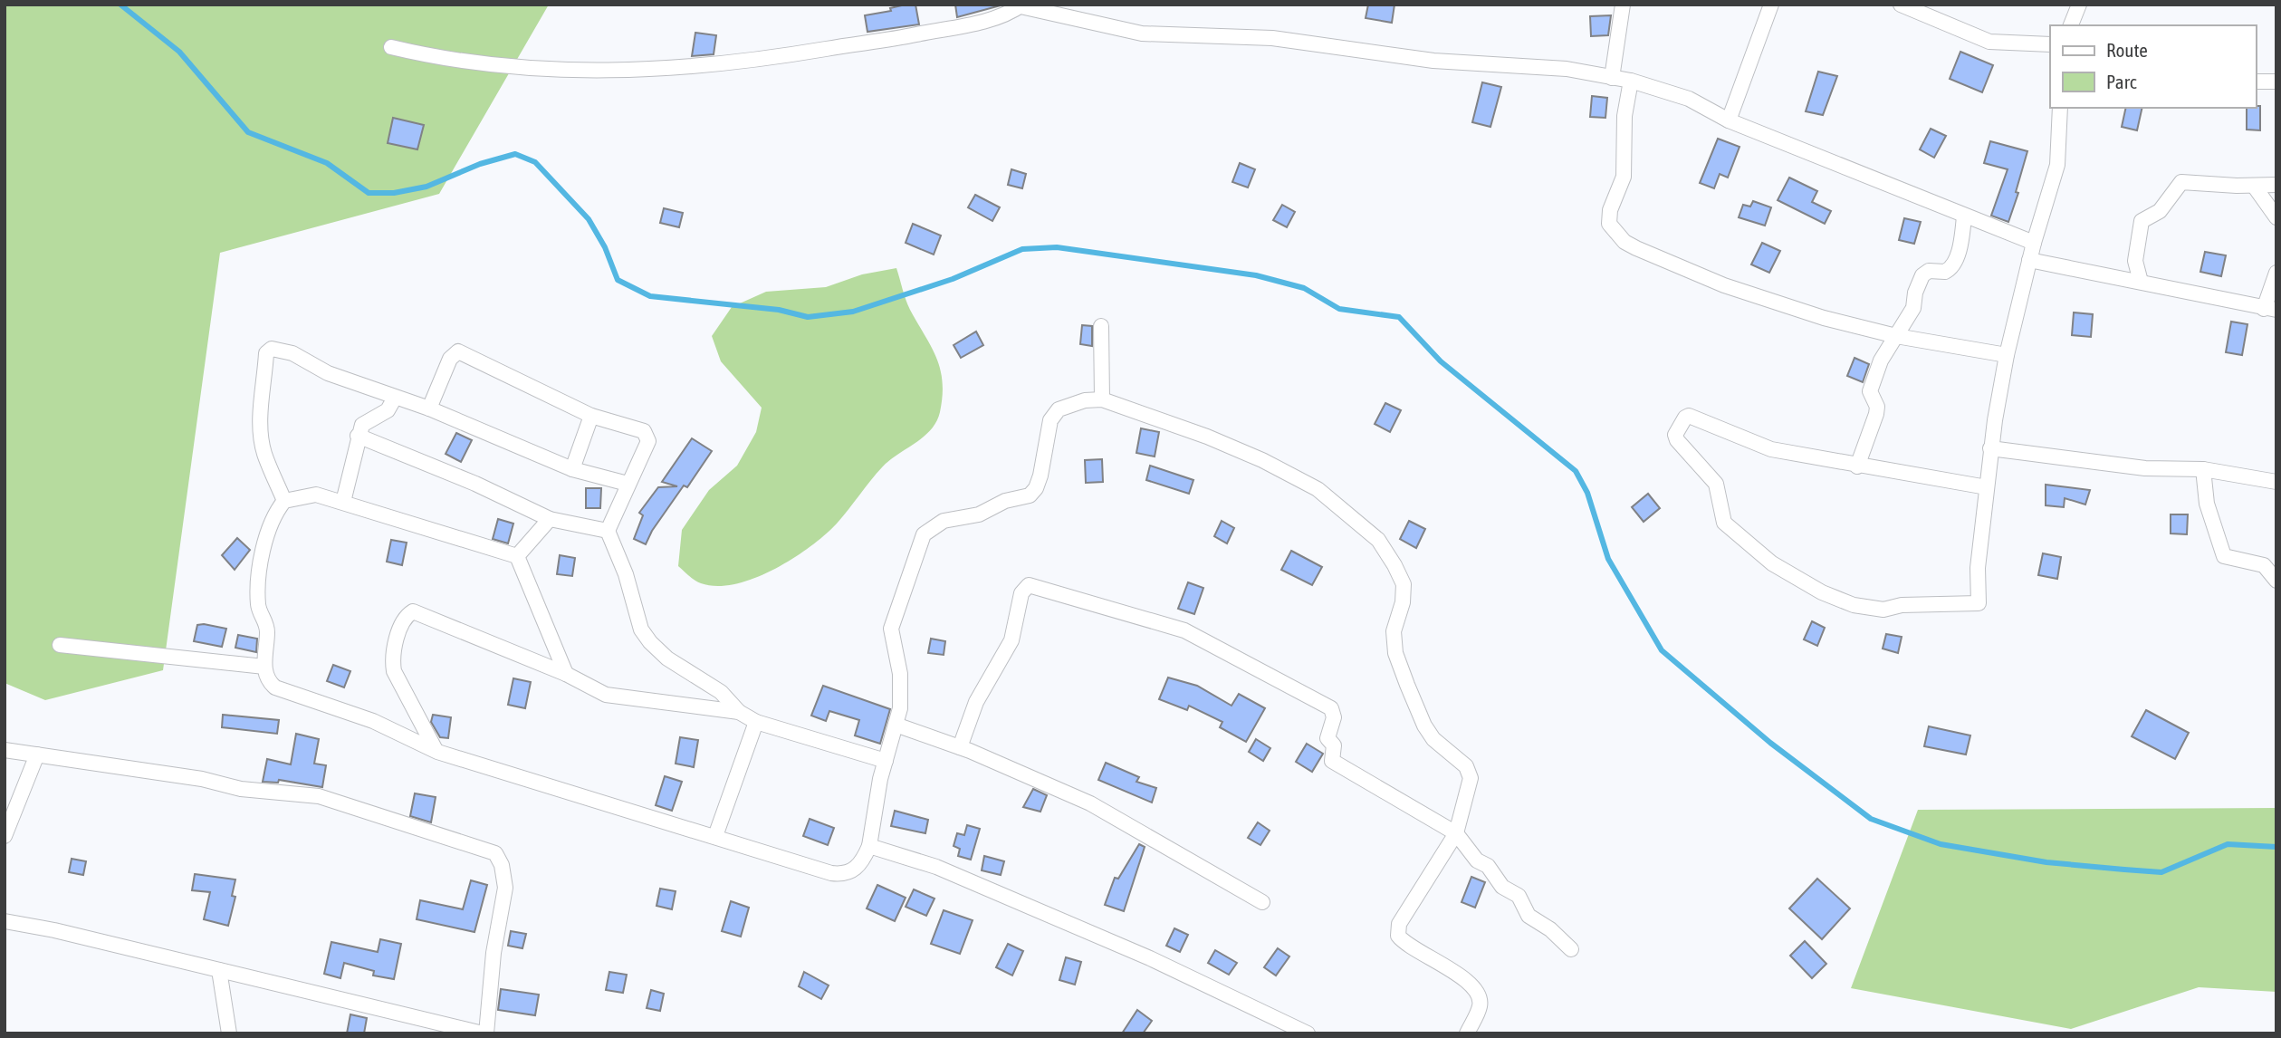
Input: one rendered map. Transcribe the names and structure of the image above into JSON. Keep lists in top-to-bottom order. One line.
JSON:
{"legend":["Route","Parc"]}
